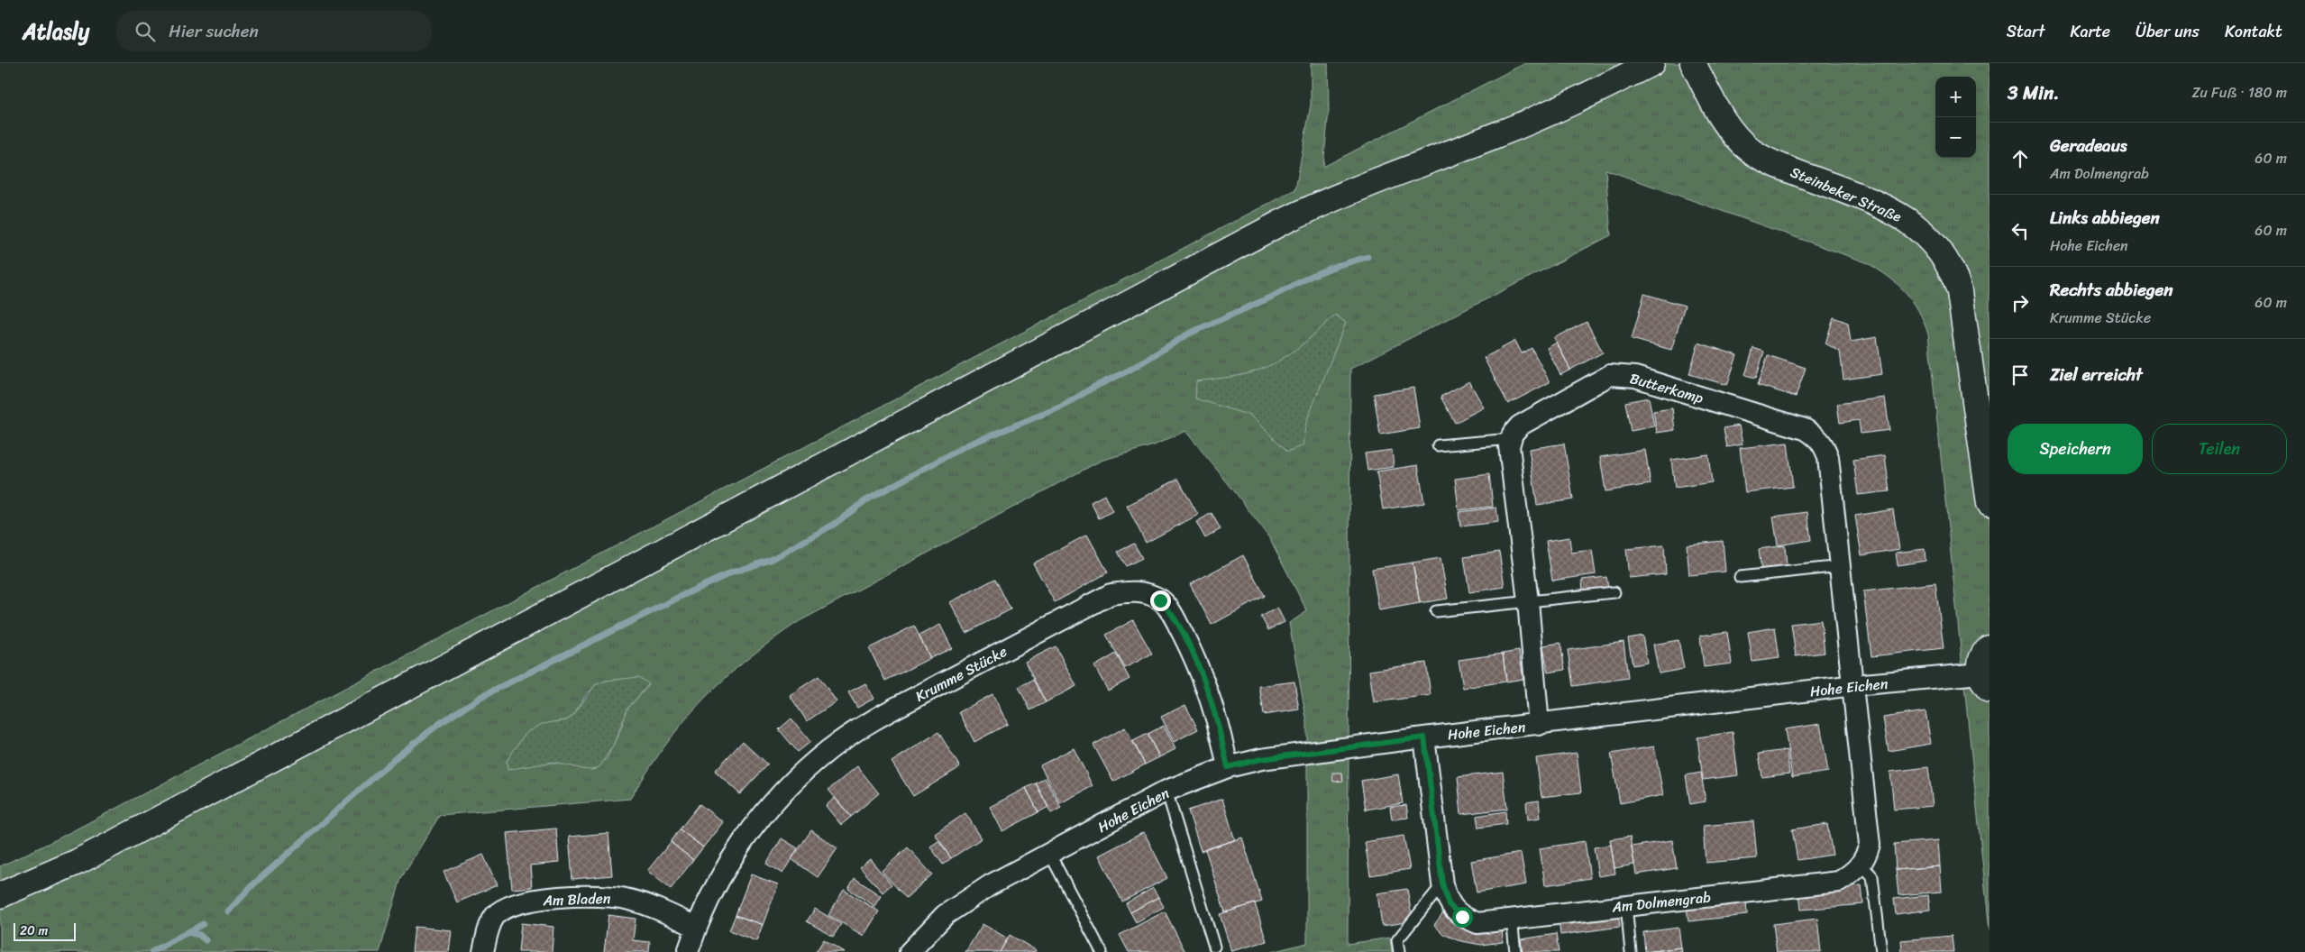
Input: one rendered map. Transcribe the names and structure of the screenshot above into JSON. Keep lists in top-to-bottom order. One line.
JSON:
{"streets":{"street":["Steinbeker Straße","Butterkamp","Krumme Stücke","Hohe Eichen","Am Bladen","Am Dolmengrab"]},"crossings":[["Butterkamp","Hohe Eichen"],["Butterkamp","Am Dolmengrab"],["Krumme Stücke","Hohe Eichen"],["Krumme Stücke","Am Bladen"],["Hohe Eichen","Am Dolmengrab"]],"scale_bar":"20 m","page":{"header":"Atlasly","search":"Hier suchen","nav":["Start","Karte","Über uns","Kontakt"],"heading":["3 Min.","Zu Fuß · 180 m"],"map_buttons":["+","−"],"list":[["Geradeaus","Am Dolmengrab","60 m"],["Links abbiegen","Hohe Eichen","60 m"],["Rechts abbiegen","Krumme Stücke","60 m"],"Ziel erreicht"],"buttons":["Speichern","Teilen"],"scale":"20 m"}}
